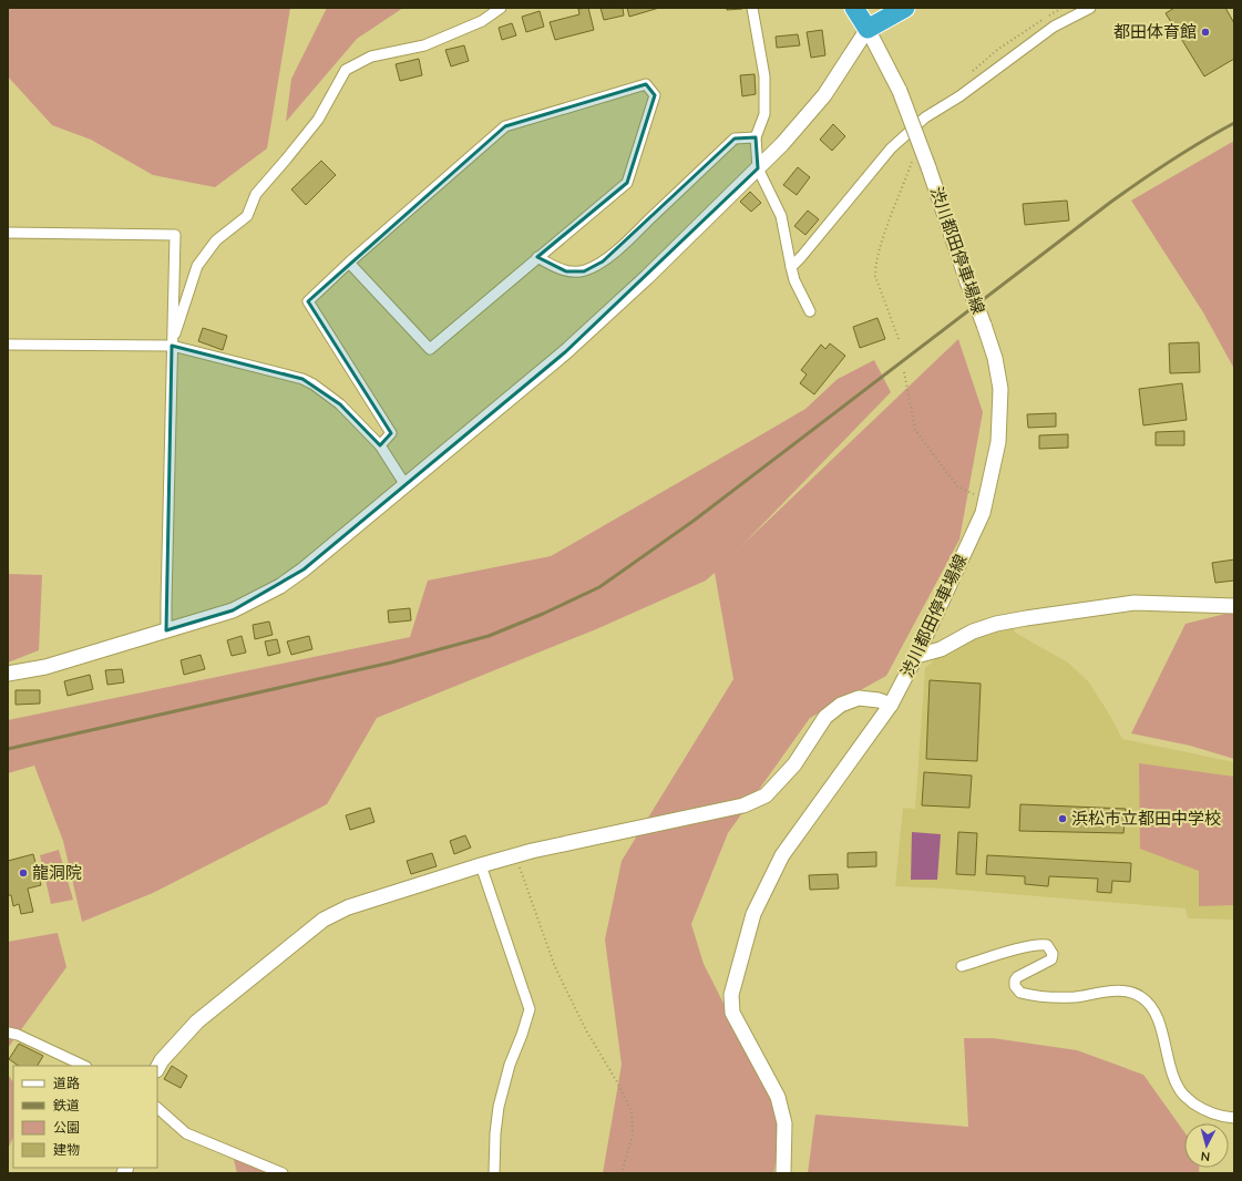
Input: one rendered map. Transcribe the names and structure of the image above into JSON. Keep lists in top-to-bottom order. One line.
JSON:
{"streets":{"street":["渋川都田停車場線"]},"places":["都田体育館","浜松市立都田中学校","龍洞院"],"legend":["道路","鉄道","公園","建物"],"north":"bottom"}
